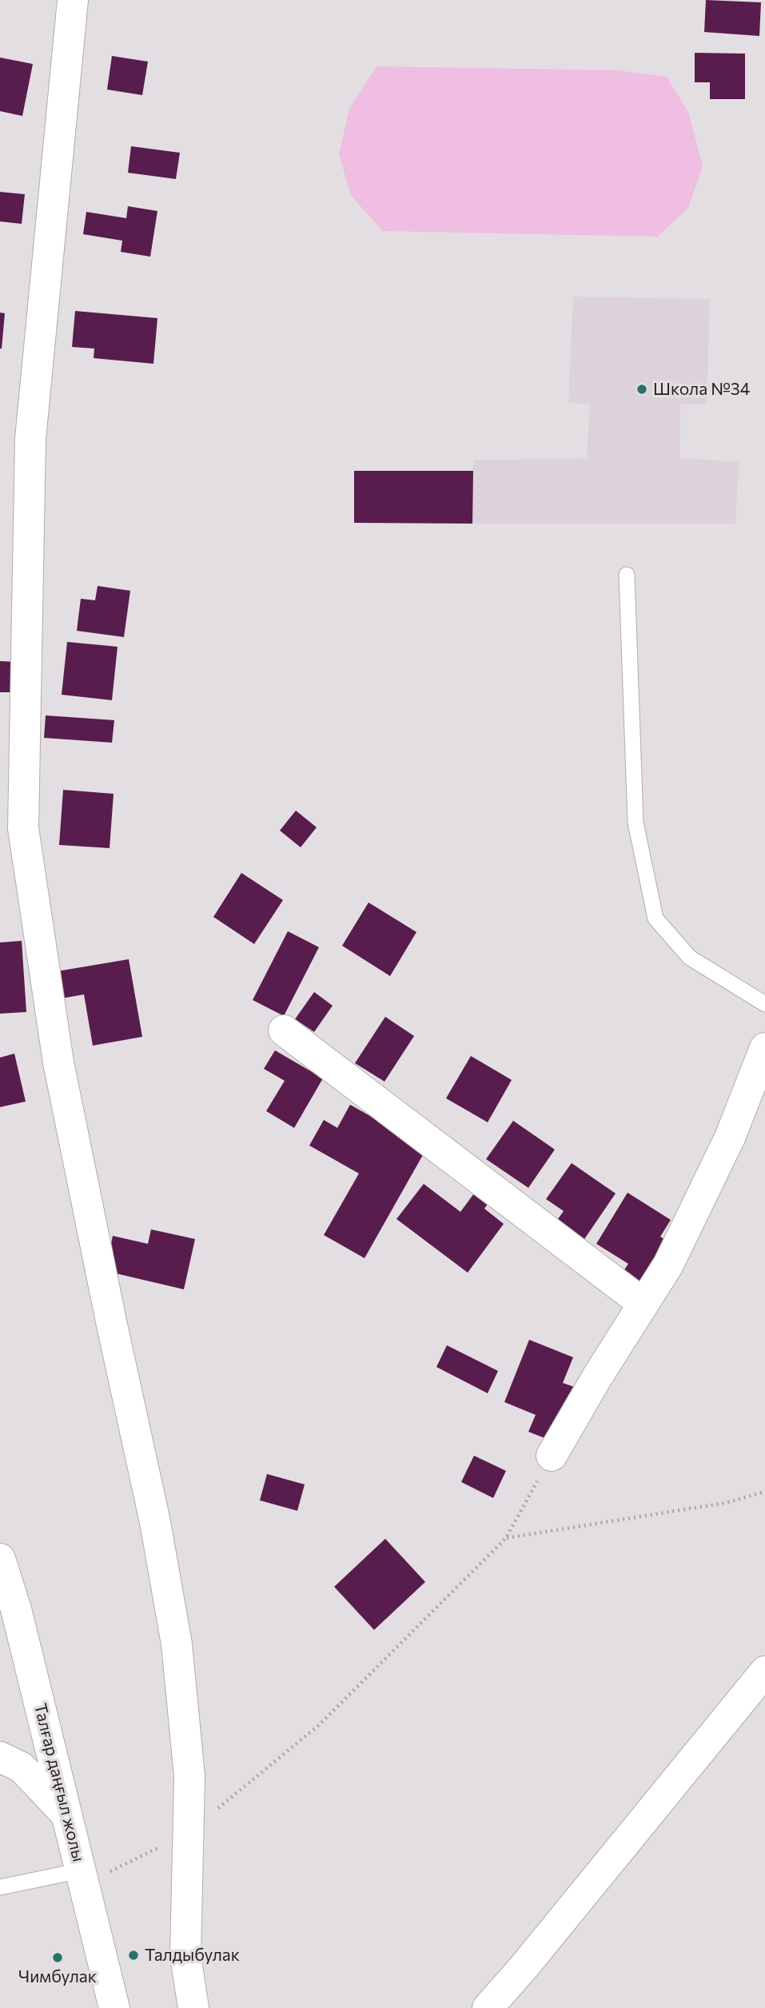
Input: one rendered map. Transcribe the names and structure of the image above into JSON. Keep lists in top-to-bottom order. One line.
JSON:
{"streets":{"street":["Талғар даңғыл жолы"]},"places":["Школа №34","Талдыбулак","Чимбулак"]}
